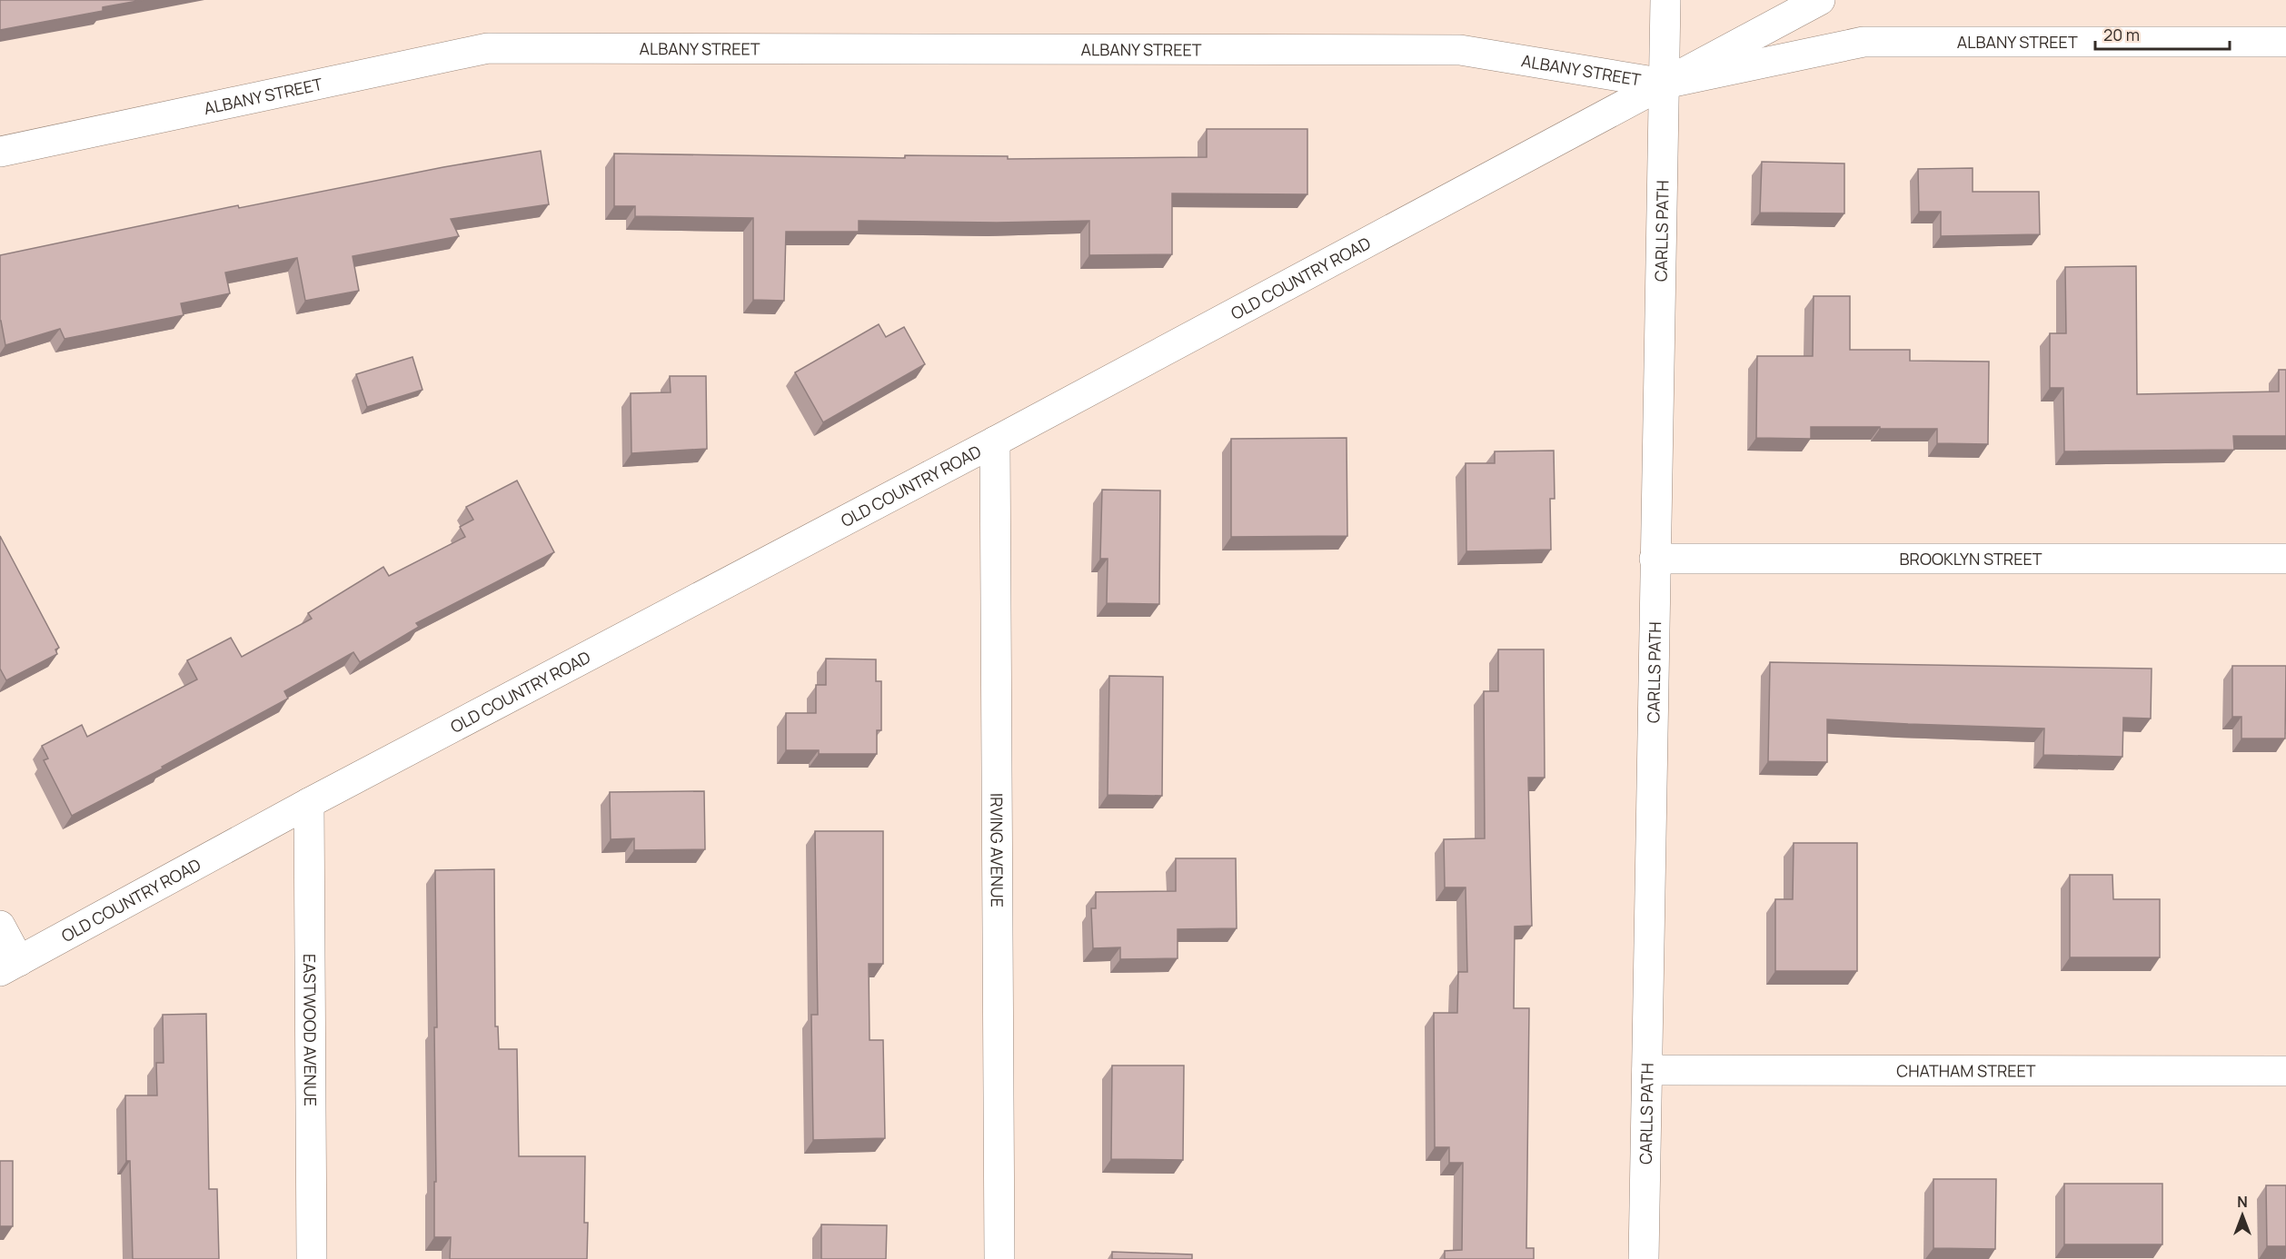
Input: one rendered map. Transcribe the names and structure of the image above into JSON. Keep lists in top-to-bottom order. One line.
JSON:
{"streets":{"street":["ALBANY STREET","CARLLS PATH","OLD COUNTRY ROAD","BROOKLYN STREET","IRVING AVENUE","EASTWOOD AVENUE","CHATHAM STREET"]},"crossings":[["ALBANY STREET","CARLLS PATH"],["ALBANY STREET","OLD COUNTRY ROAD"],["CARLLS PATH","OLD COUNTRY ROAD"],["CARLLS PATH","BROOKLYN STREET"],["CARLLS PATH","CHATHAM STREET"],["OLD COUNTRY ROAD","IRVING AVENUE"],["OLD COUNTRY ROAD","EASTWOOD AVENUE"]],"scale_bar":"20 m","north":"top"}
